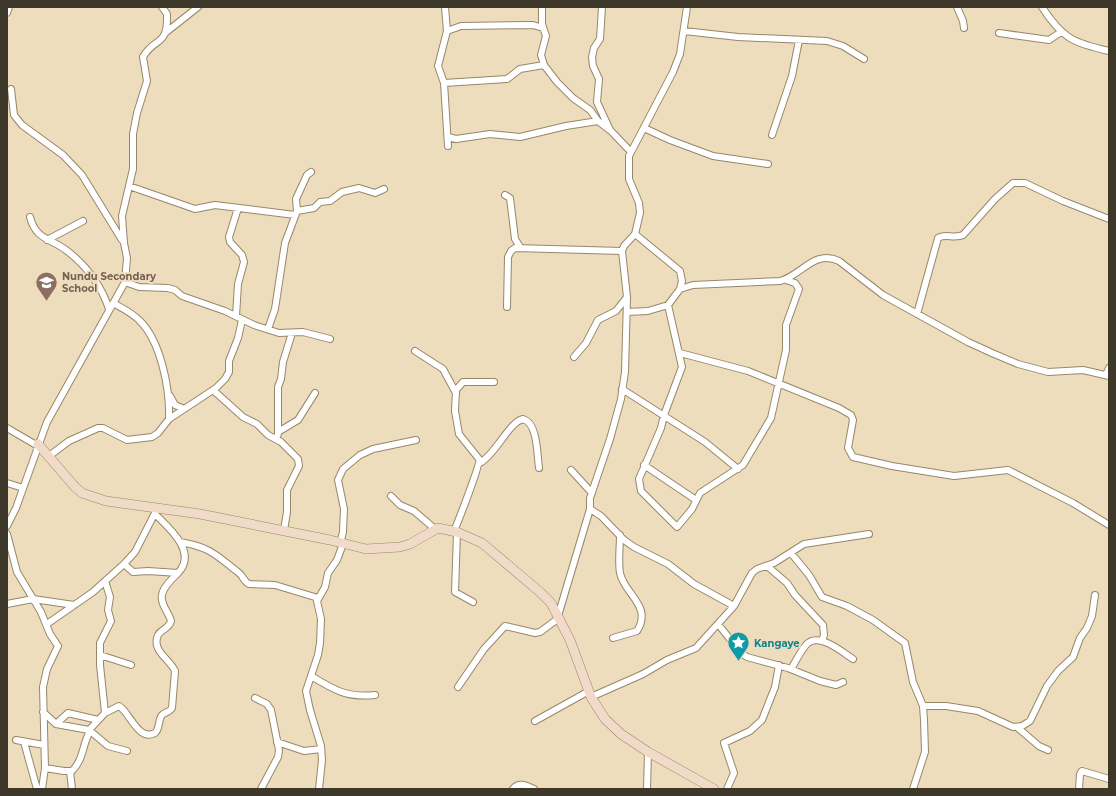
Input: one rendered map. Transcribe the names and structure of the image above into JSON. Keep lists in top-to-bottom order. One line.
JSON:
{"places":{"school or university":["Nundu Secondary School"],"place":["Kangaye"]}}
